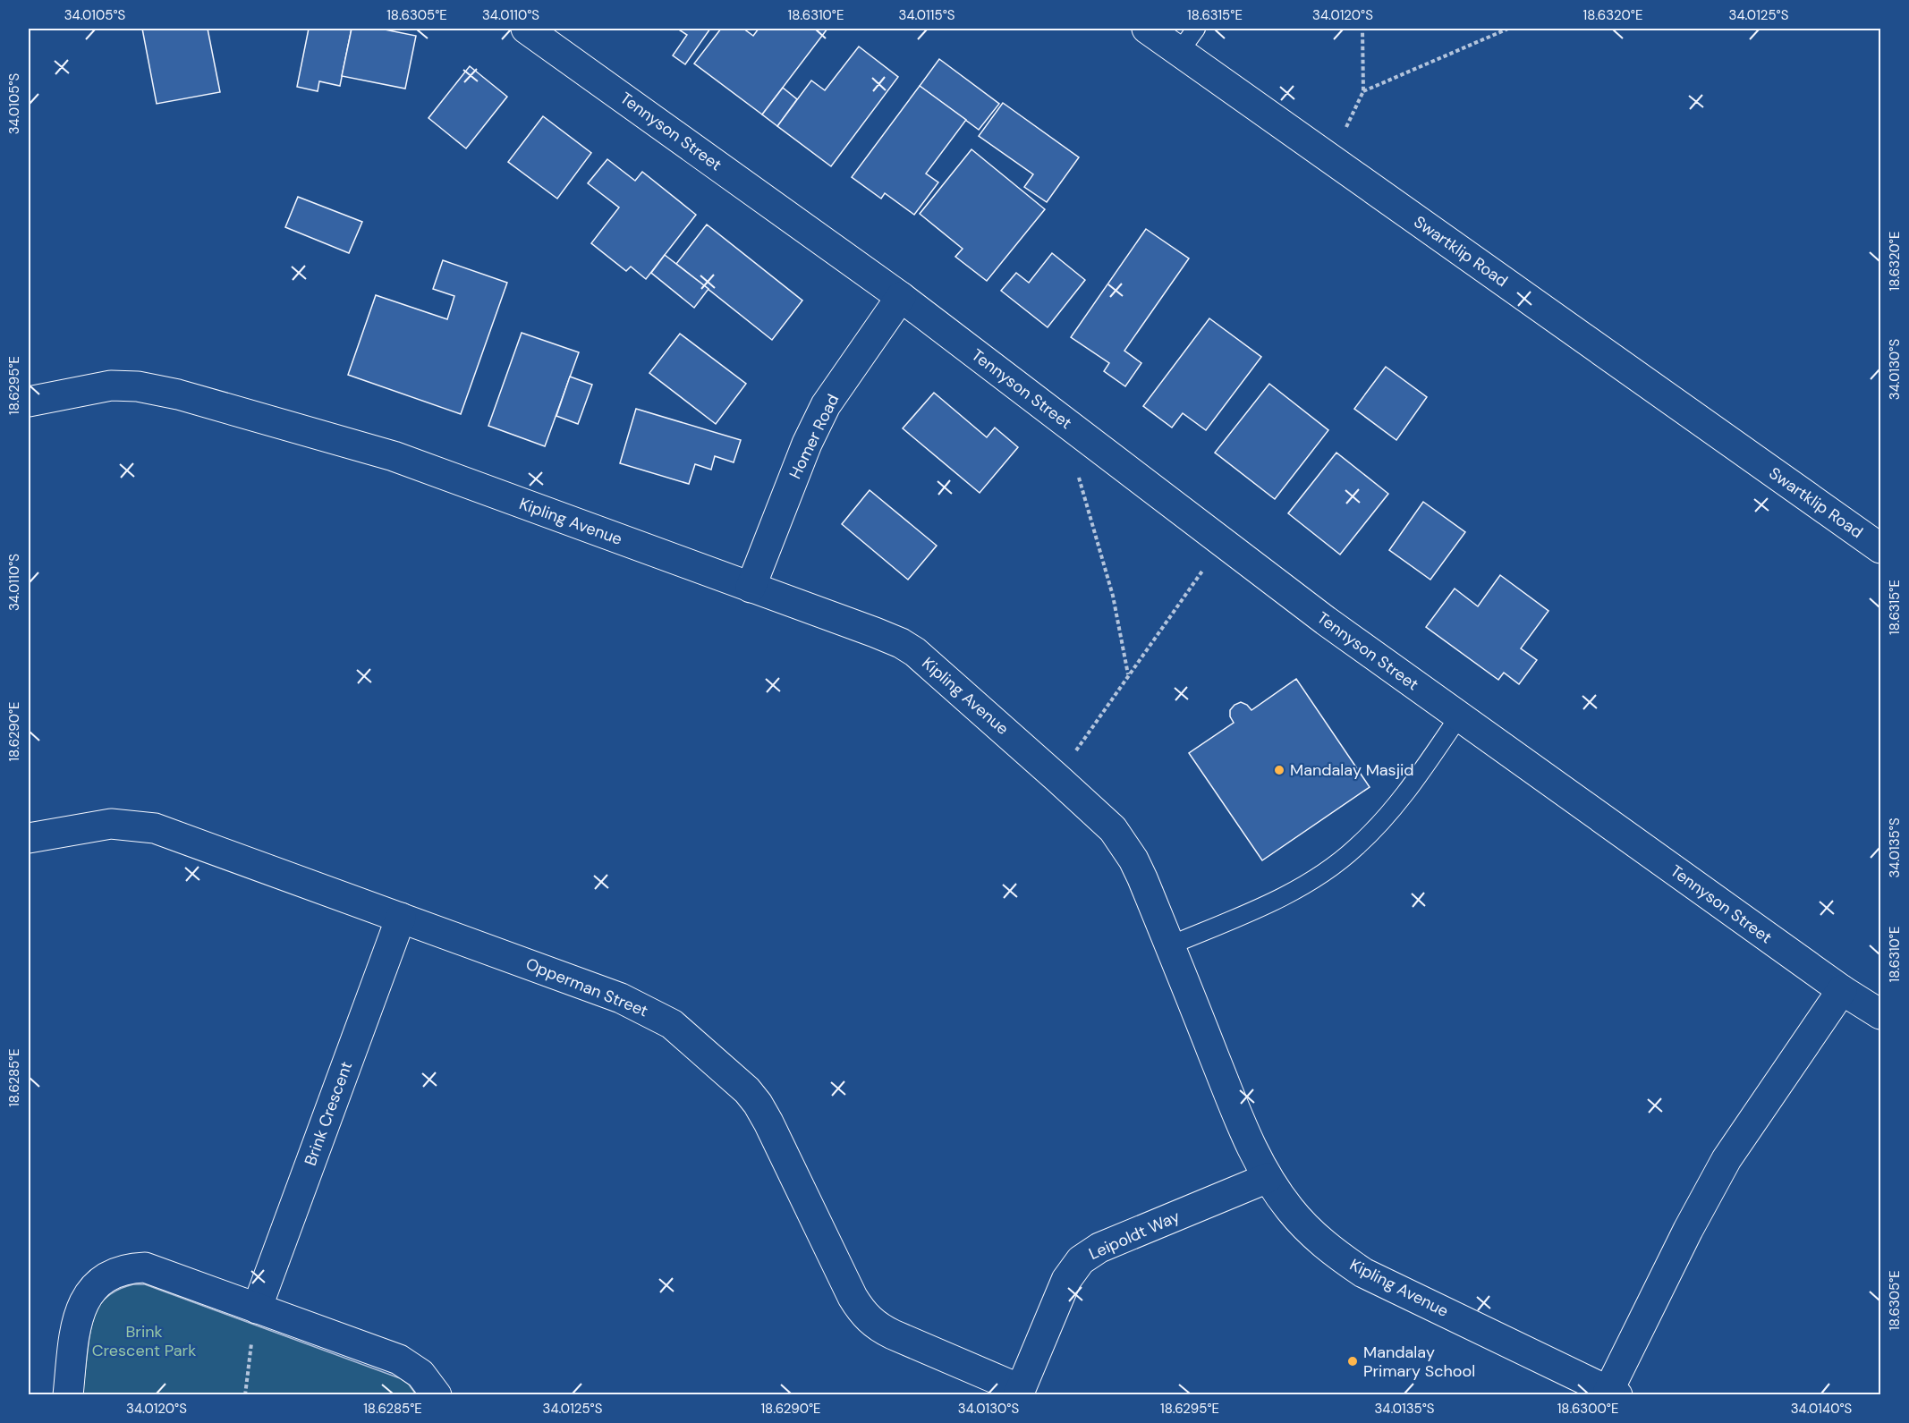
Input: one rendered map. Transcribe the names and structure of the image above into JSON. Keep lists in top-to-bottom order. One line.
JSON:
{"streets":{"street":["Tennyson Street","Swartklip Road","Homer Road","Kipling Avenue","Opperman Street","Brink Crescent","Leipoldt Way"]},"crossings":[["Tennyson Street","Homer Road"],["Homer Road","Kipling Avenue"],["Kipling Avenue","Leipoldt Way"],["Opperman Street","Brink Crescent"],["Opperman Street","Leipoldt Way"]],"parks":["Brink Crescent Park"],"places":["Mandalay Masjid","Mandalay Primary School"],"coordinates":["34.0105°S","18.6305°E","34.0110°S","18.6310°E","34.0115°S","18.6315°E","34.0120°S","18.6320°E","34.0125°S","34.0130°S","18.6295°E","18.6290°E","34.0135°S","18.6285°E","18.6300°E","34.0140°S"]}
